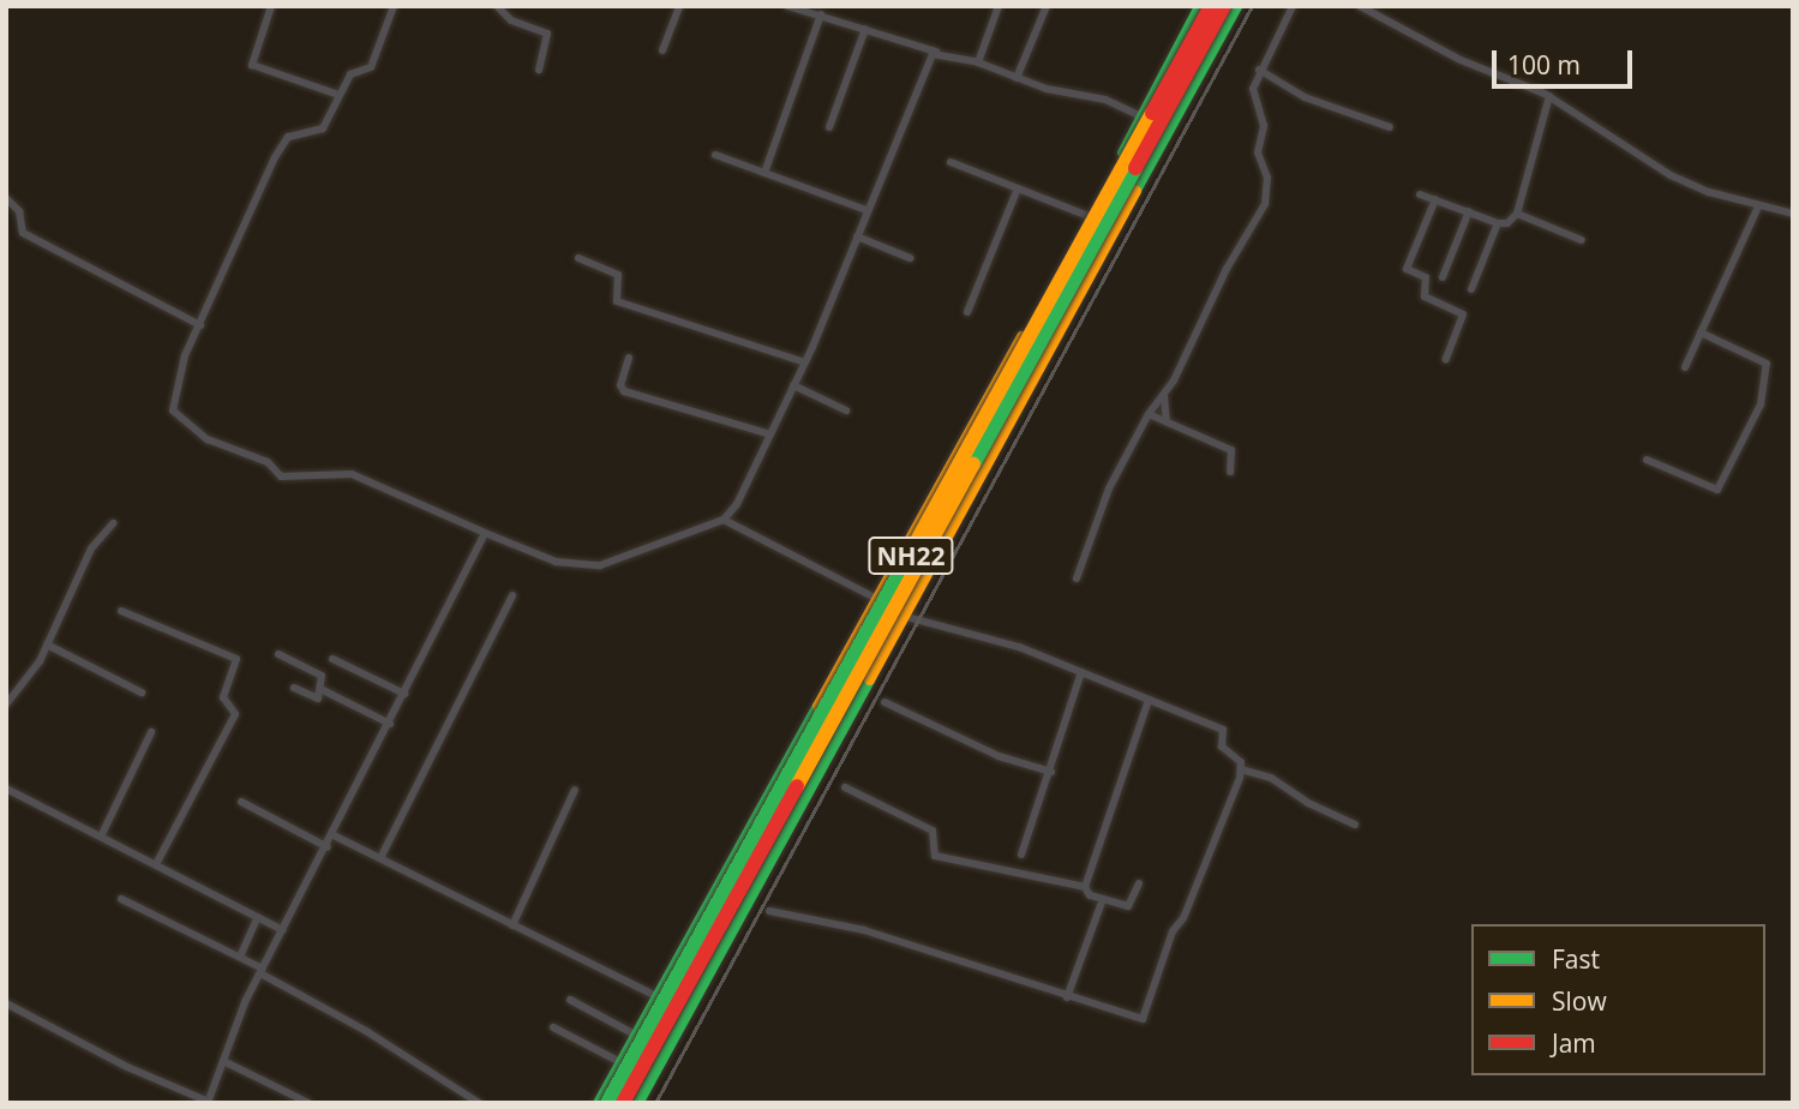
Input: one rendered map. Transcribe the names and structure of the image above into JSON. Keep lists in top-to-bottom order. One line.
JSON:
{"streets":{"main road":["NH22"]},"legend":["Fast","Slow","Jam"],"scale_bar":"100 m"}
